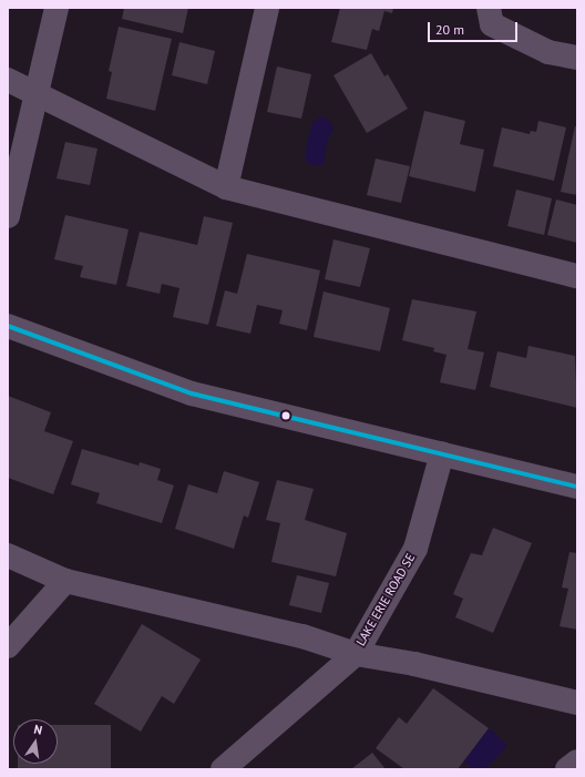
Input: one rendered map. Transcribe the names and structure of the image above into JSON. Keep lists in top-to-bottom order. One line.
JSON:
{"streets":{"street":["LAKE ERIE ROAD SE"]},"scale_bar":"20 m","north":"top"}
